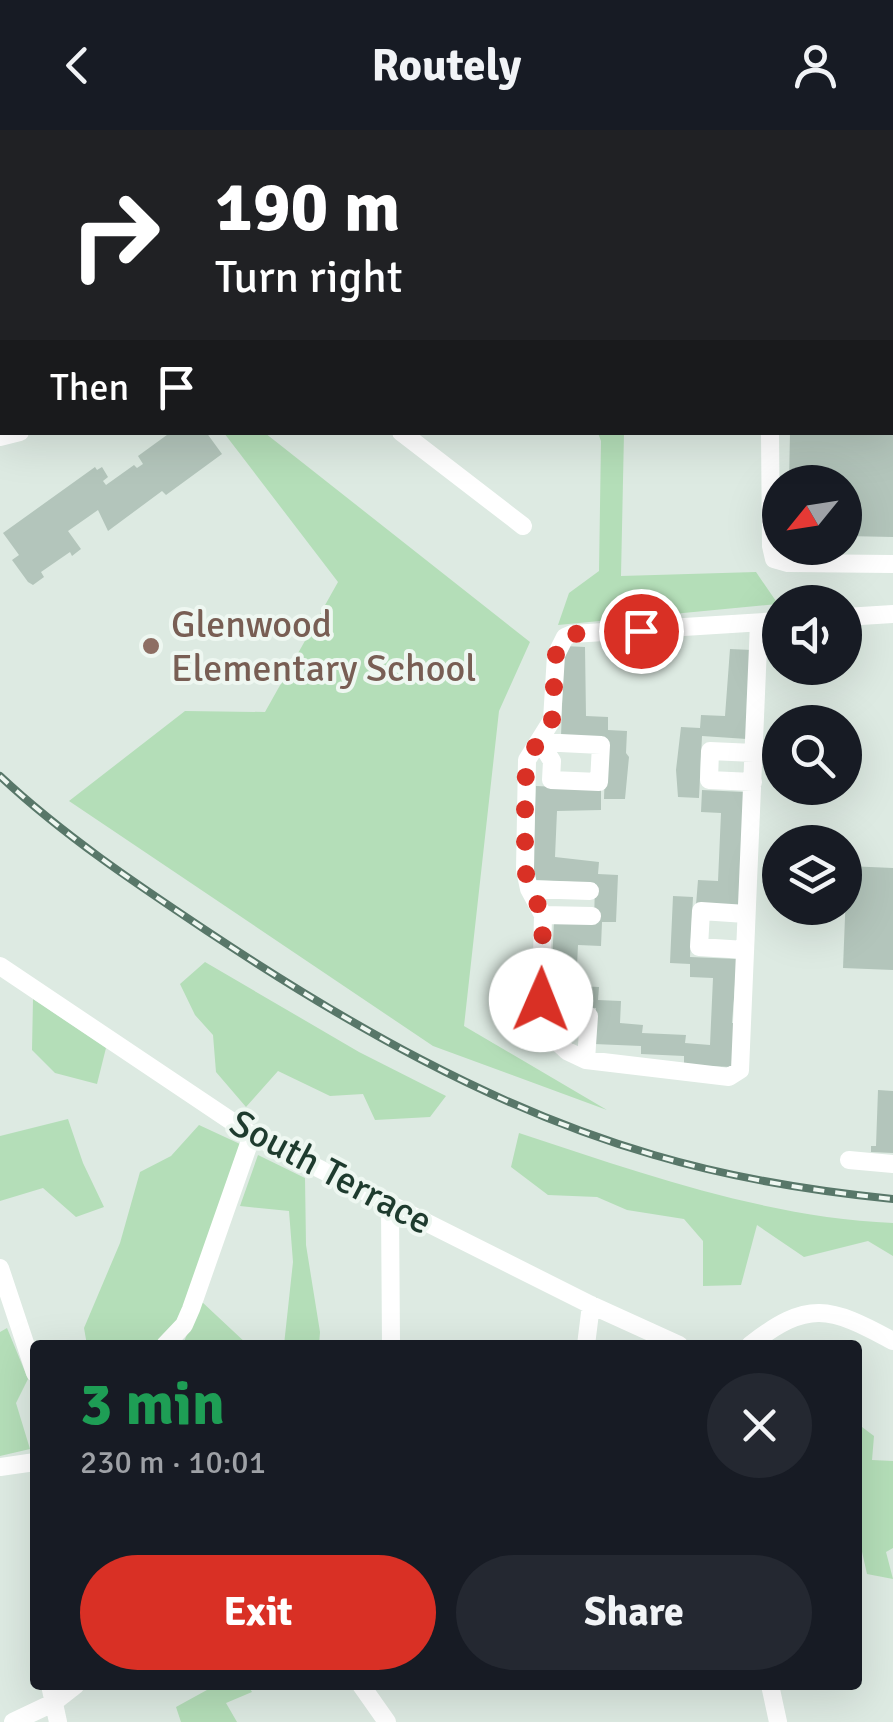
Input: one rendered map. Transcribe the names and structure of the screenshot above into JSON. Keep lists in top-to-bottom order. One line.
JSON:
{"streets":{"street":["South Terrace"]},"places":["Glenwood Elementary School"],"north":"bottom left","page":{"header":"Routely","turn":["190 m","Turn right"],"then":"Then","heading":["3 min","230 m · 10:01"],"buttons":["Exit","Share"]}}
